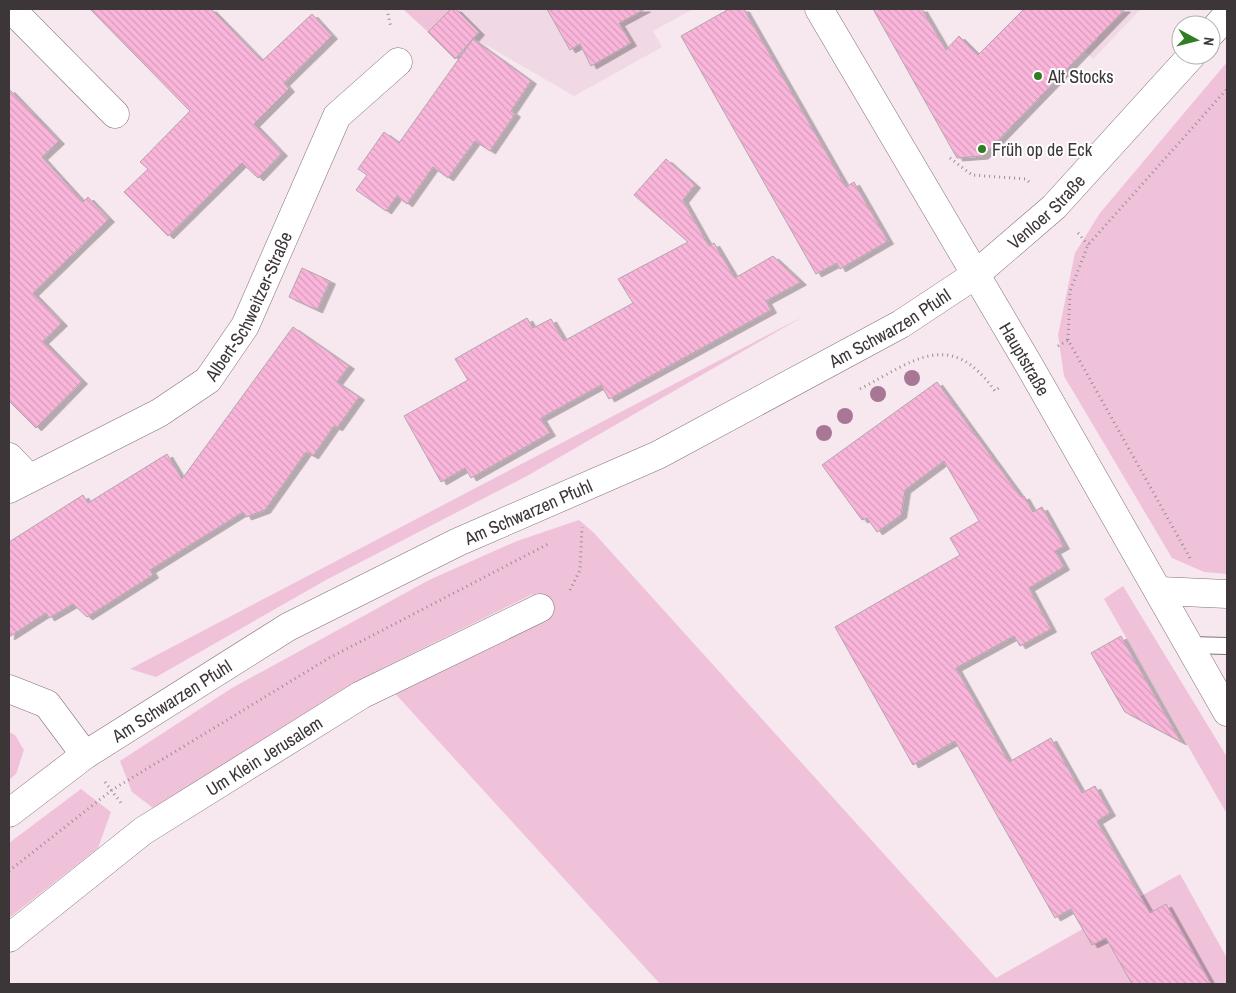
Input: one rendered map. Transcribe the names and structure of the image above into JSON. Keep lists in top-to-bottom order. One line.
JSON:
{"streets":{"street":["Venloer Straße","Albert-Schweitzer-Straße","Am Schwarzen Pfuhl","Hauptstraße","Um Klein Jerusalem"]},"crossings":[["Venloer Straße","Am Schwarzen Pfuhl"],["Venloer Straße","Hauptstraße"],["Am Schwarzen Pfuhl","Hauptstraße"]],"places":["Alt Stocks","Früh op de Eck"],"north":"right"}
